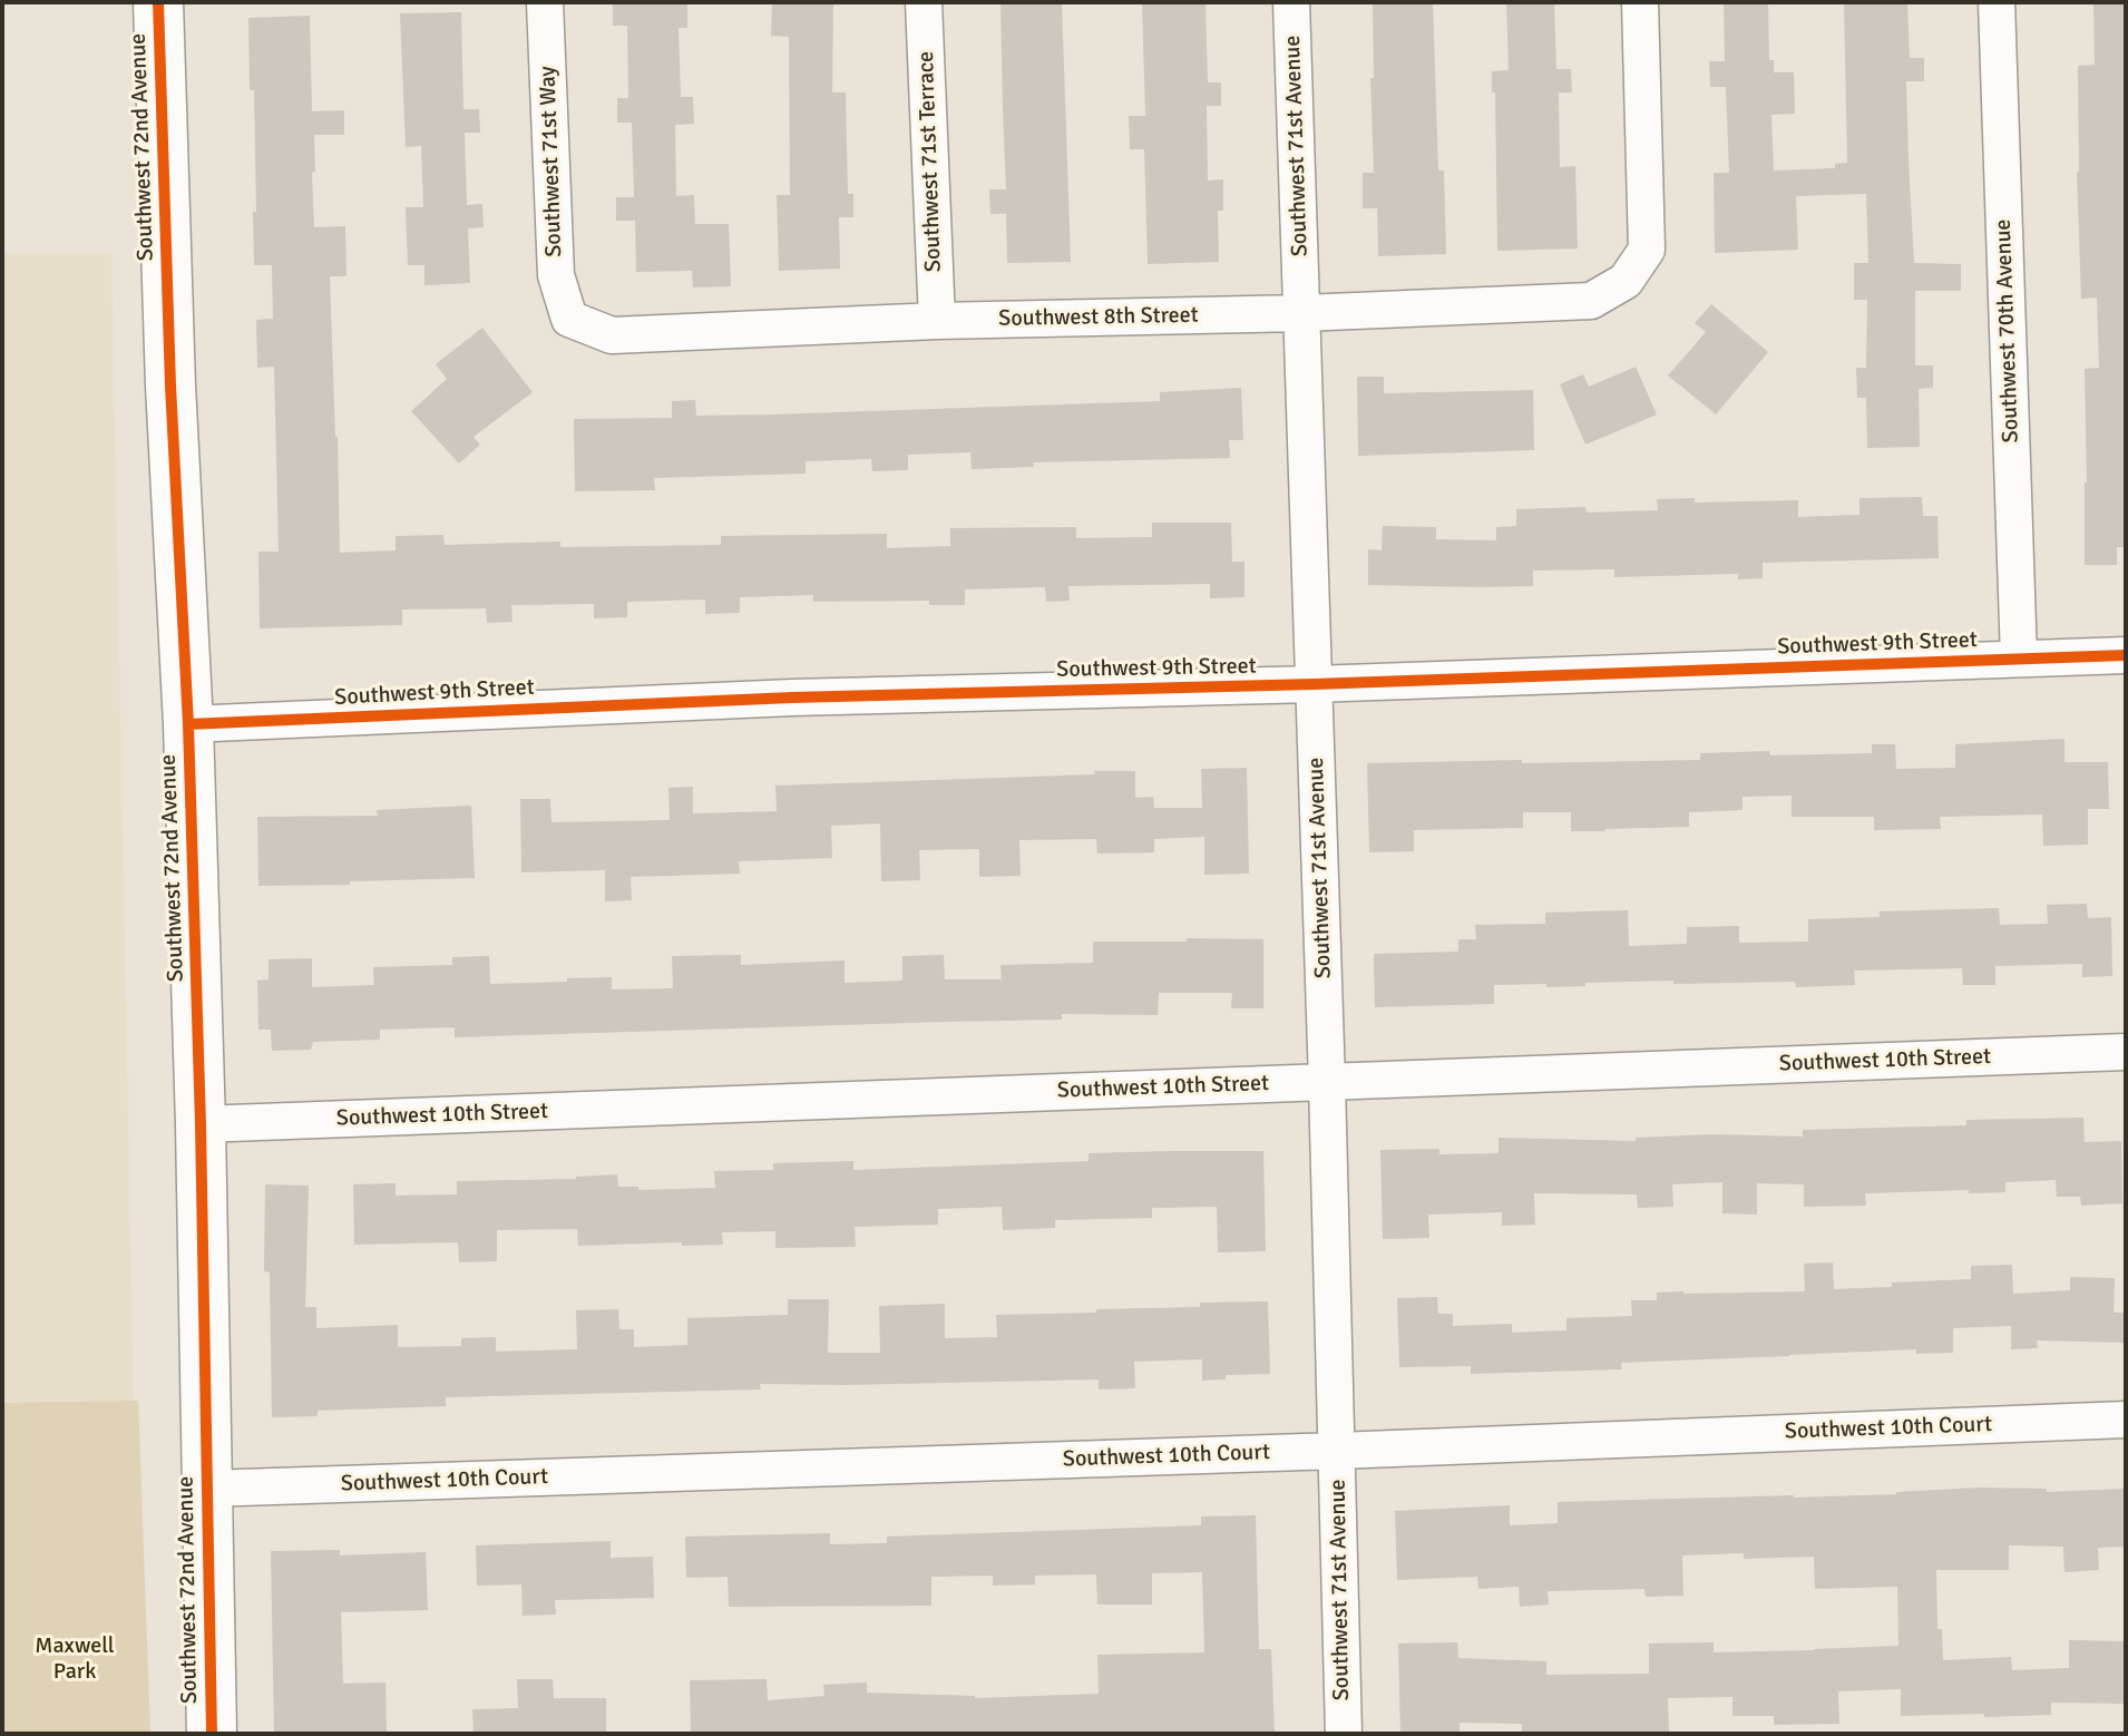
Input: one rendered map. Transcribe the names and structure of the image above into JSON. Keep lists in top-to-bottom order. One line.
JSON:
{"streets":{"street":["Southwest 71st Avenue","Southwest 72nd Avenue","Southwest 71st Way","Southwest 71st Terrace","Southwest 8th Street","Southwest 70th Avenue","Southwest 9th Street","Southwest 10th Street","Southwest 10th Court"]},"crossings":[["Southwest 71st Avenue","Southwest 8th Street"],["Southwest 71st Avenue","Southwest 9th Street"],["Southwest 71st Avenue","Southwest 10th Street"],["Southwest 71st Avenue","Southwest 10th Court"],["Southwest 72nd Avenue","Southwest 9th Street"],["Southwest 72nd Avenue","Southwest 10th Street"],["Southwest 72nd Avenue","Southwest 10th Court"],["Southwest 71st Way","Southwest 8th Street"],["Southwest 71st Terrace","Southwest 8th Street"],["Southwest 70th Avenue","Southwest 9th Street"]],"parks":["Maxwell Park"]}
